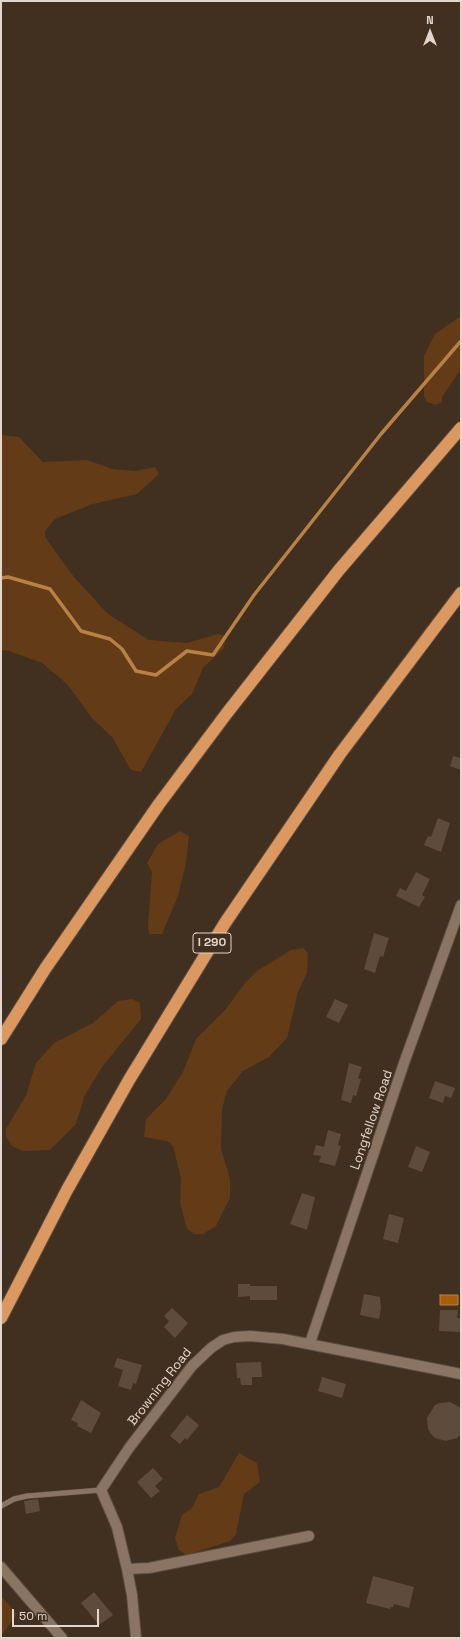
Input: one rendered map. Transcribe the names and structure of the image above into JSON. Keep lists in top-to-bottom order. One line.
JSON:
{"streets":{"highway":["I 290"],"street":["Longfellow Road","Browning Road"]},"crossings":[["Longfellow Road","Browning Road"]],"scale_bar":"50 m","north":"top"}
